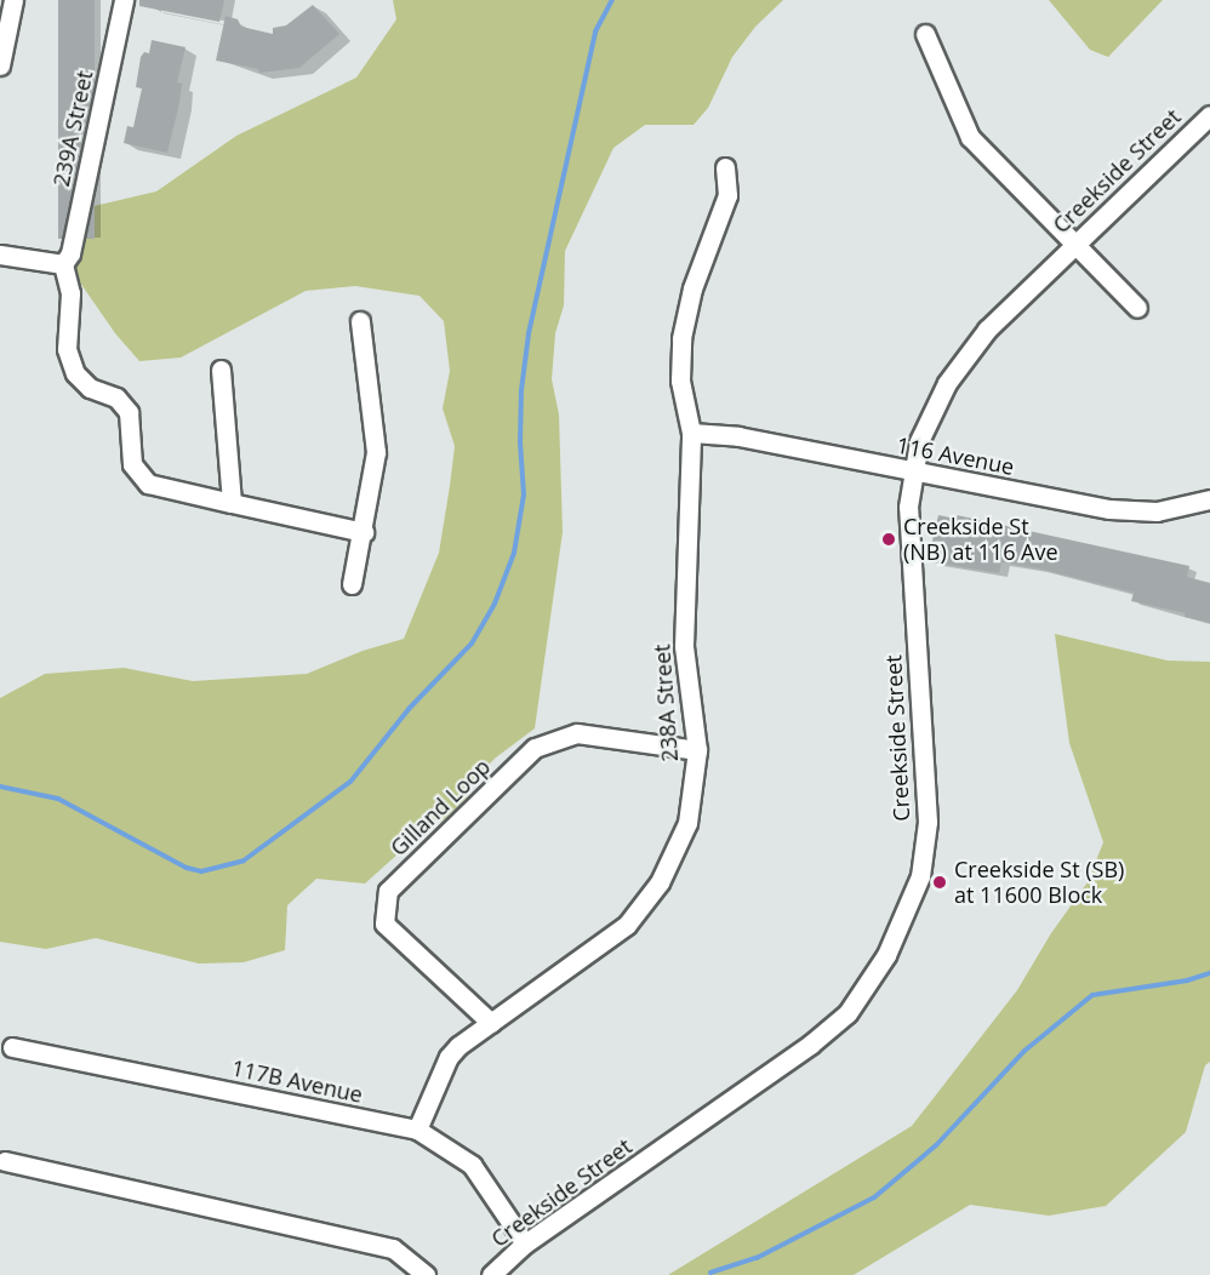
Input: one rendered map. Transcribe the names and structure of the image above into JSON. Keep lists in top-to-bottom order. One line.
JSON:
{"streets":{"street":["239A Street","Creekside Street","116 Avenue","238A Street","Gilland Loop","117B Avenue"]},"crossings":[["Creekside Street","116 Avenue"],["Creekside Street","117B Avenue"],["116 Avenue","238A Street"],["238A Street","Gilland Loop"],["238A Street","117B Avenue"]],"places":["Creekside St (NB) at 116 Ave","Creekside St (SB) at 11600 Block"]}
